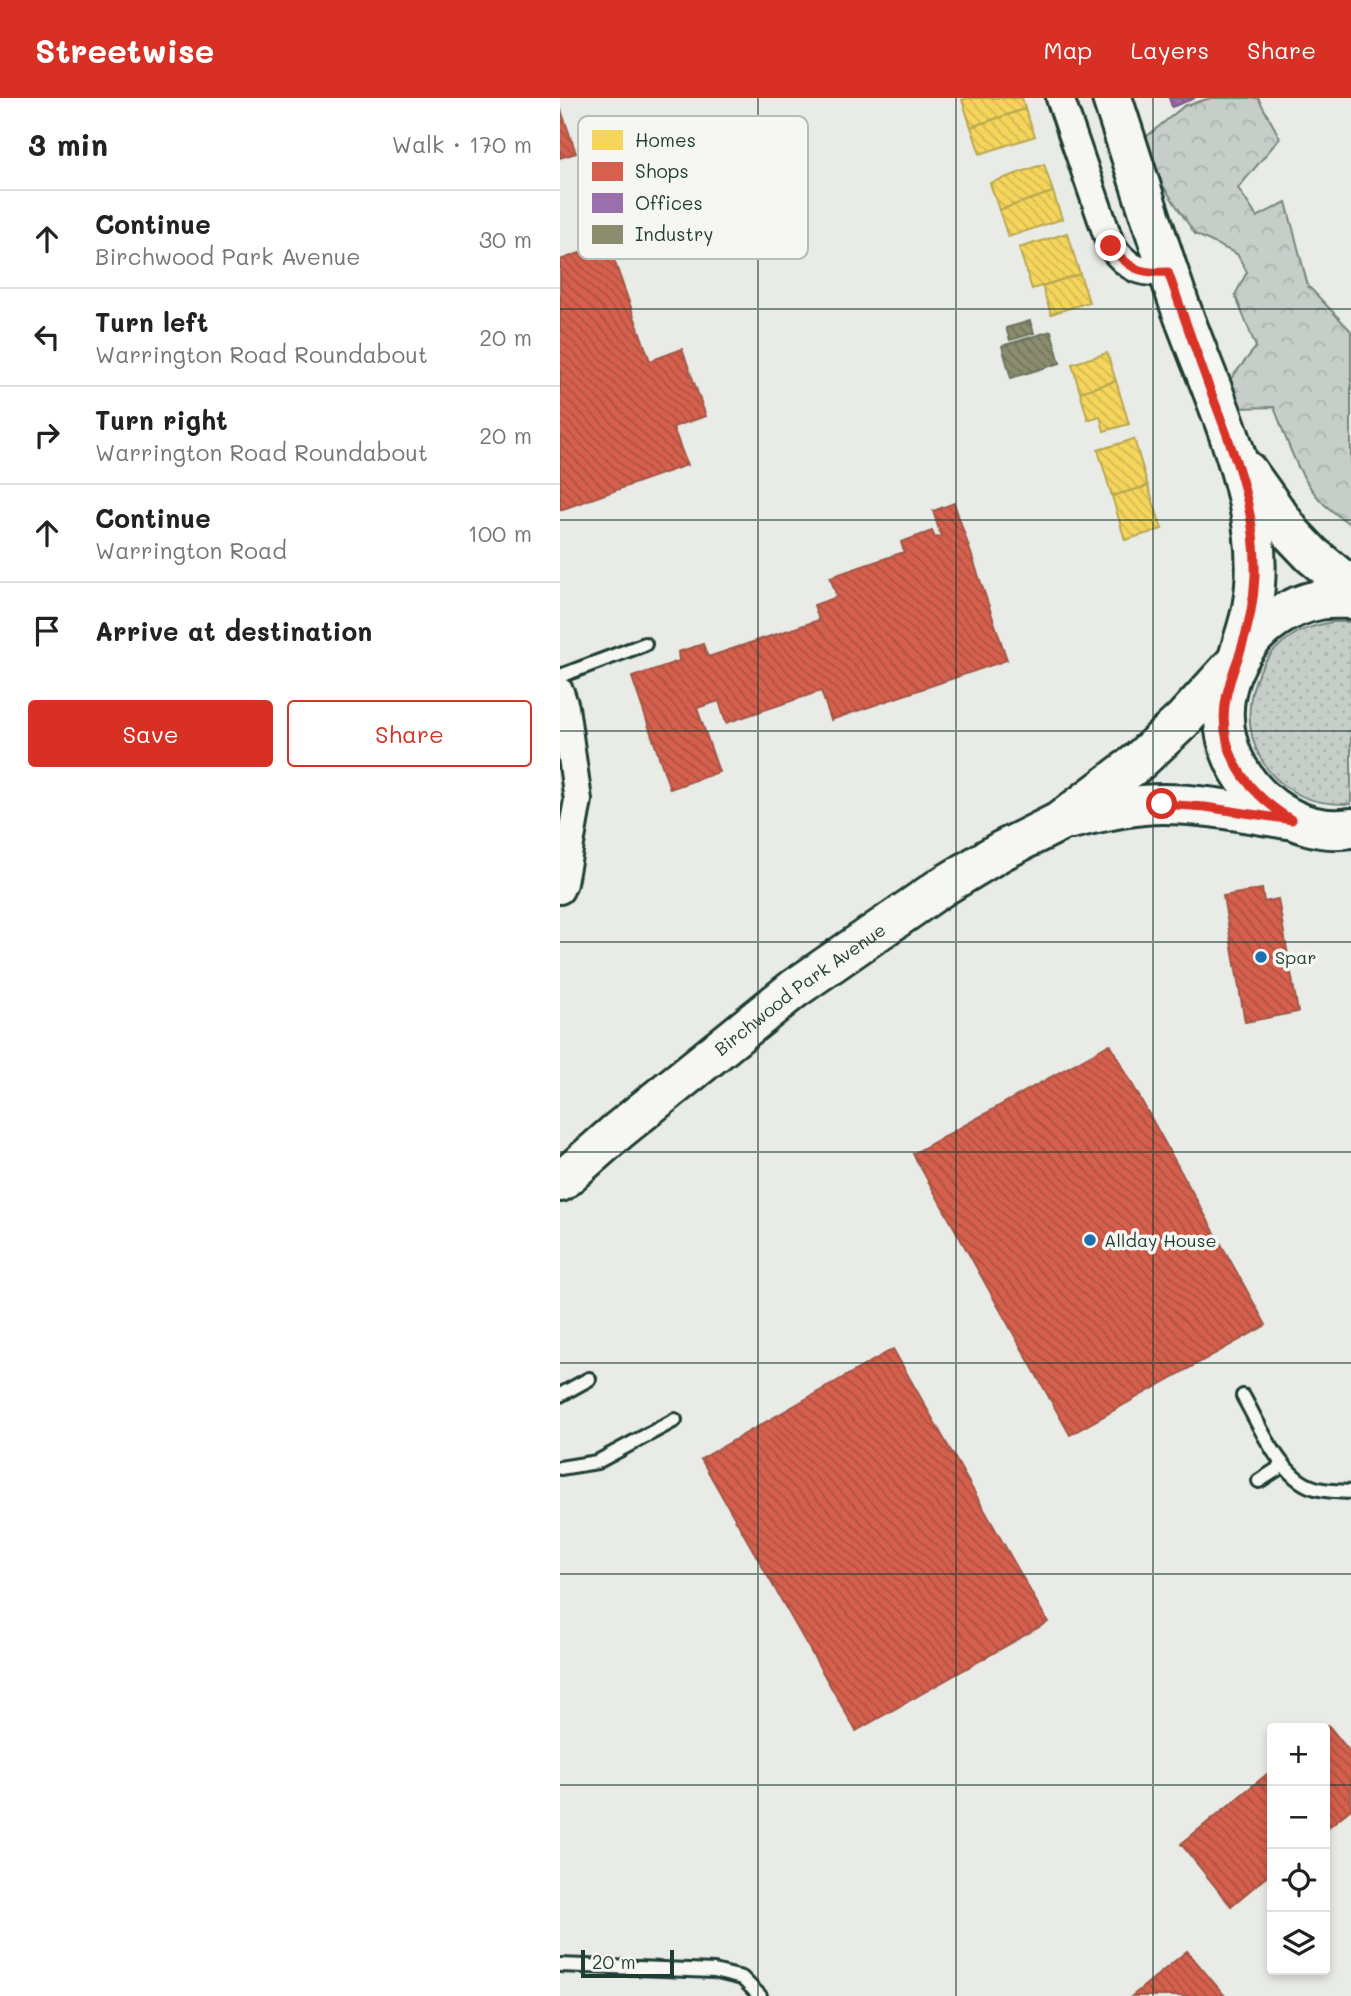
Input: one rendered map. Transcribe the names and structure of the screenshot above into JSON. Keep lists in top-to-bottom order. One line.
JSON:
{"streets":{"main road":["Birchwood Park Avenue"]},"places":["Spar","Allday House"],"legend":["Homes","Shops","Offices","Industry"],"scale_bar":"20 m","page":{"header":"Streetwise","nav":["Map","Layers","Share"],"heading":["3 min","Walk · 170 m"],"list":[["Continue","Birchwood Park Avenue","30 m"],["Turn left","Warrington Road Roundabout","20 m"],["Turn right","Warrington Road Roundabout","20 m"],["Continue","Warrington Road","100 m"],"Arrive at destination"],"buttons":["Save","Share"],"map_buttons":["+","−"],"scale":"20 m"}}
